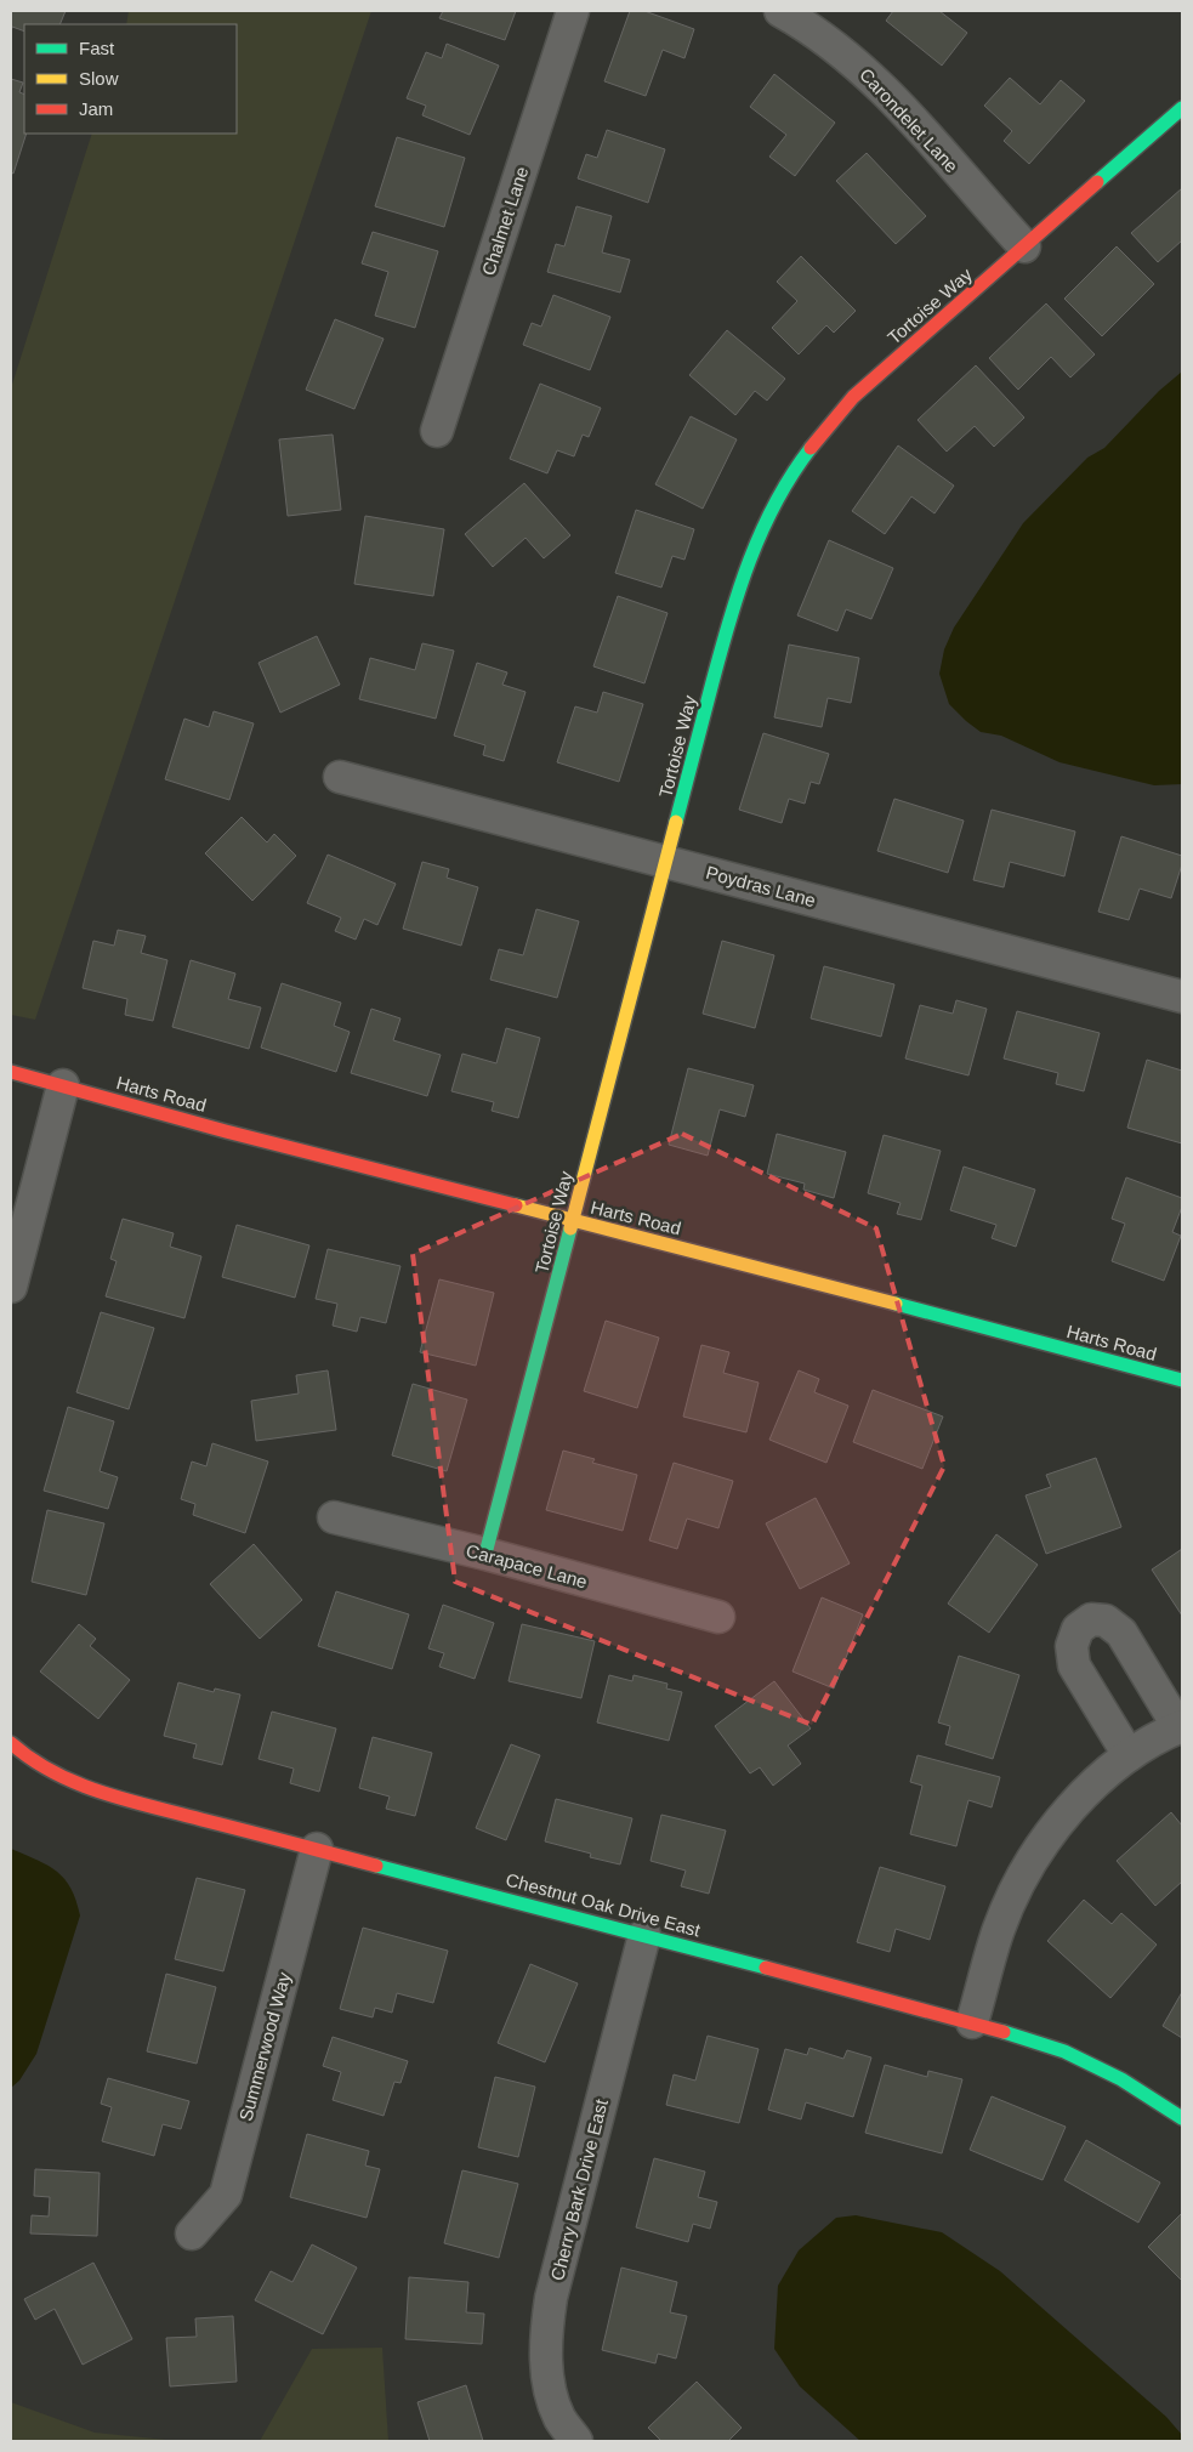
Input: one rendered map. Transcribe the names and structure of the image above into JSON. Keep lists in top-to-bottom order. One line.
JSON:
{"streets":{"street":["Carondelet Lane","Chalmet Lane","Tortoise Way","Poydras Lane","Harts Road","Carapace Lane","Chestnut Oak Drive East","Summerwood Way","Cherry Bark Drive East"]},"crossings":[["Carondelet Lane","Tortoise Way"],["Tortoise Way","Poydras Lane"],["Tortoise Way","Harts Road"],["Tortoise Way","Carapace Lane"],["Chestnut Oak Drive East","Summerwood Way"],["Chestnut Oak Drive East","Cherry Bark Drive East"]],"legend":["Fast","Slow","Jam"]}
